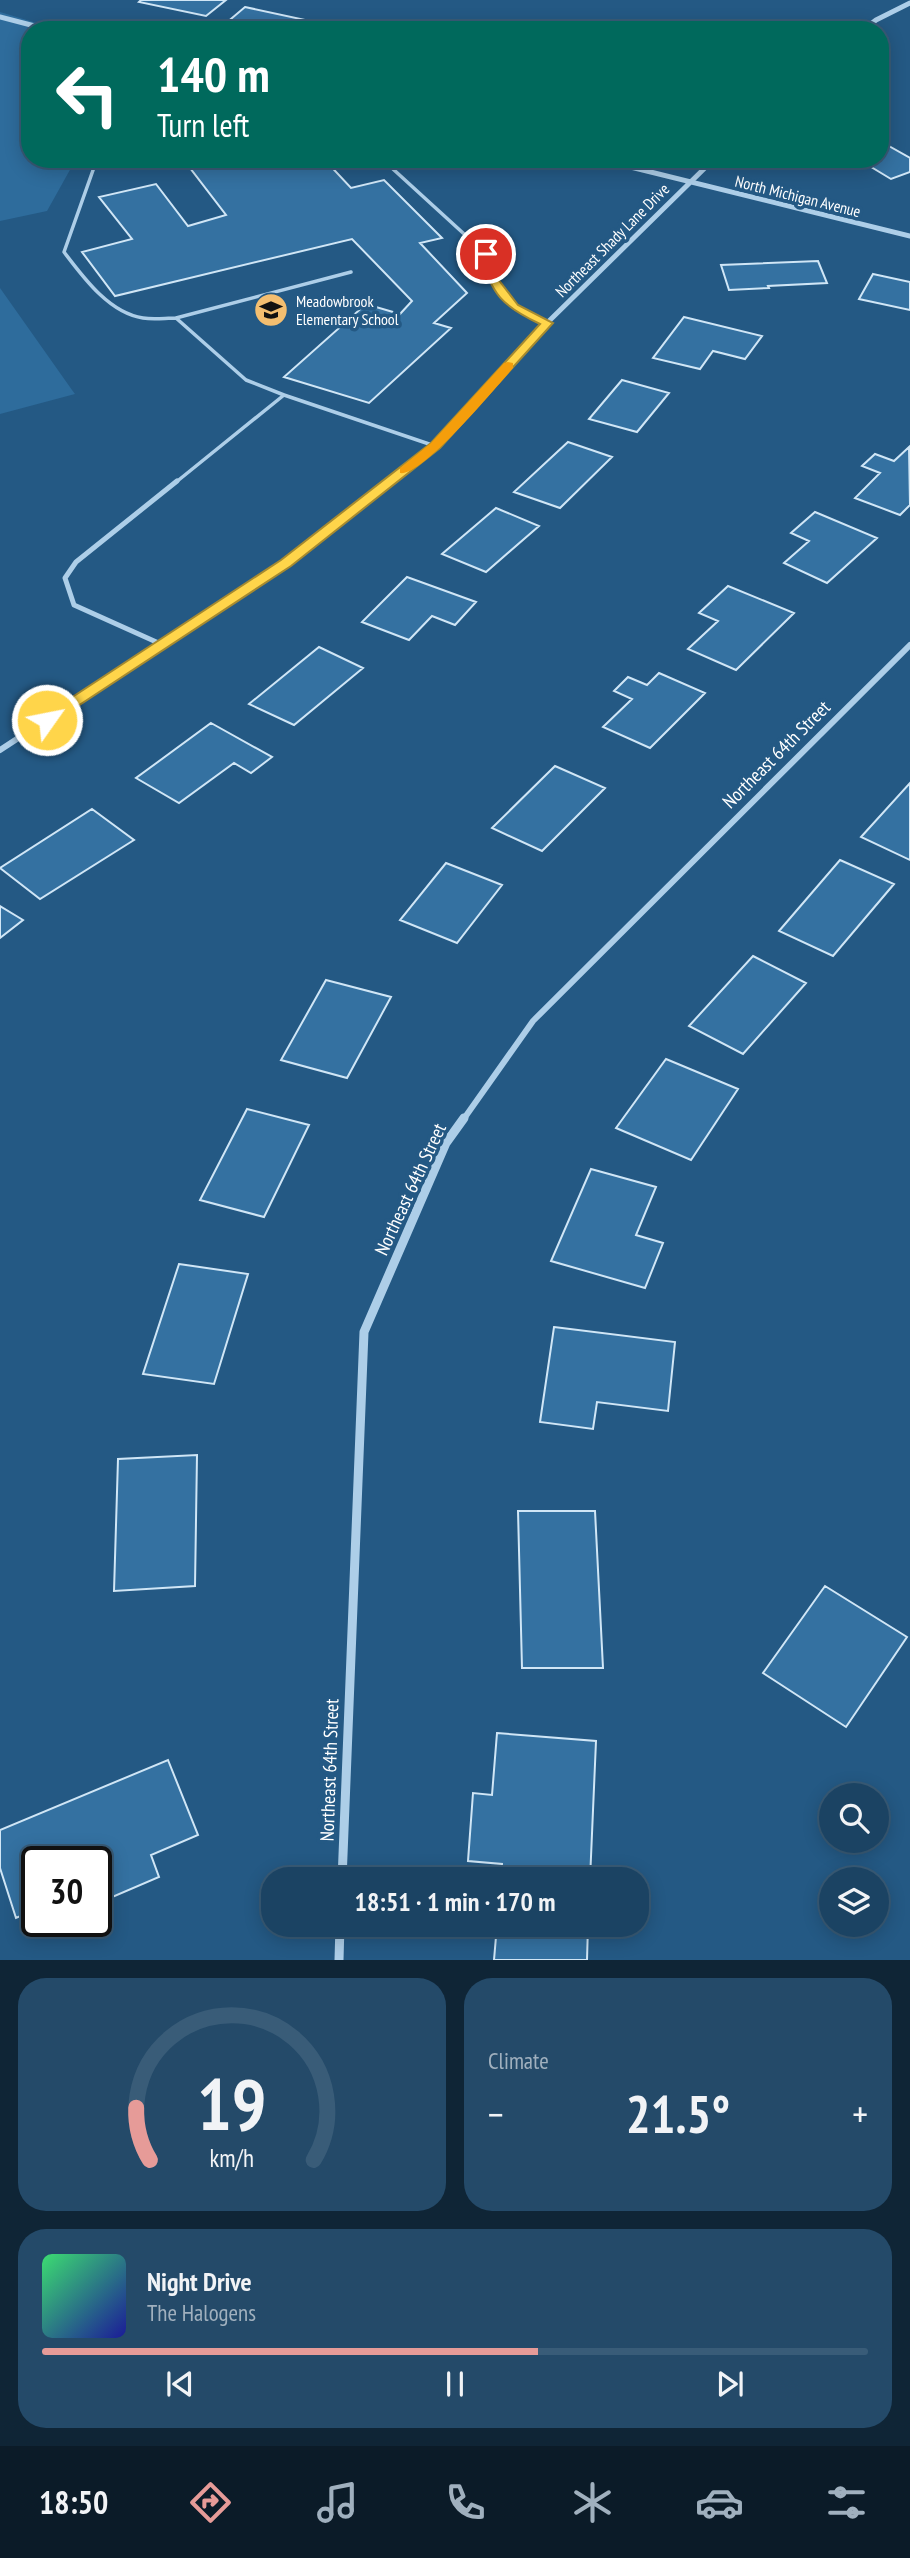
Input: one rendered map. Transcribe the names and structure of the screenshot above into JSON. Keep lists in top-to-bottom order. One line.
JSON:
{"streets":{"street":["North Michigan Avenue","Northeast Shady Lane Drive","Northeast 64th Street"]},"crossings":[["North Michigan Avenue","Northeast Shady Lane Drive"]],"places":{"school or university":["Meadowbrook Elementary School"]},"page":{"turn":["140 m","Turn left"],"limit":"30","trip":"18:51 · 1 min · 170 m","tile":"Climate","heat":["−","21.5°","+"],"song":["Night Drive","The Halogens"],"tabs":"18:50","gauge":["19","km/h"]}}
